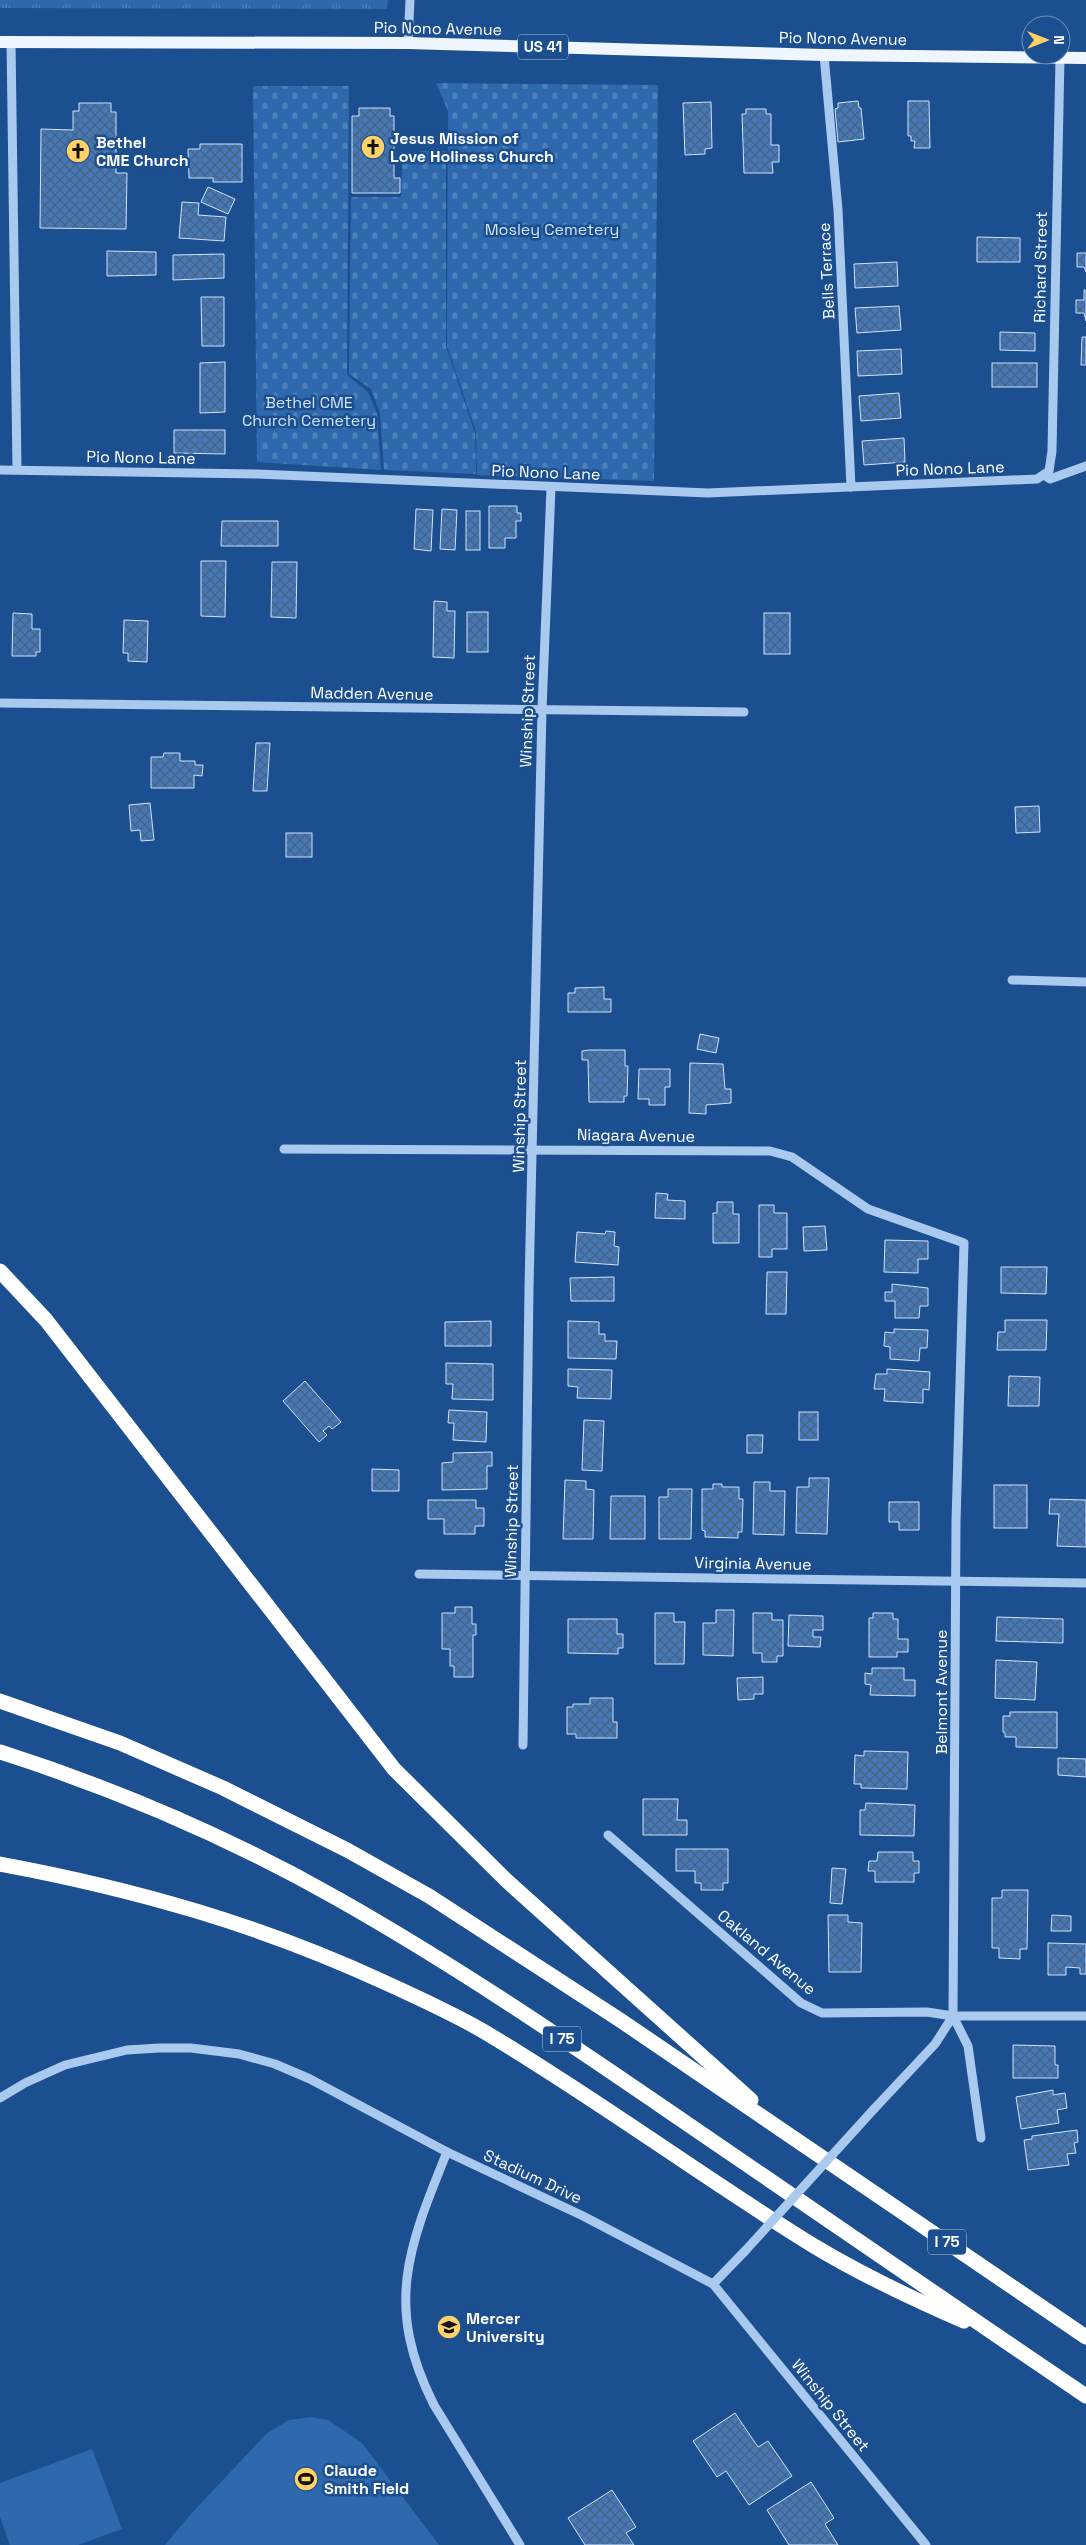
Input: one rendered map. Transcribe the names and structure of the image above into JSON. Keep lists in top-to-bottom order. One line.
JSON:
{"streets":{"highway":["I 75"],"main road":["Pio Nono Avenue","US 41"],"street":["Richard Street","Bells Terrace","Pio Nono Lane","Madden Avenue","Winship Street","Niagara Avenue","Virginia Avenue","Belmont Avenue","Oakland Avenue","Stadium Drive"]},"crossings":[["Pio Nono Avenue","Bells Terrace"],["Richard Street","Pio Nono Lane"],["Bells Terrace","Pio Nono Lane"],["Pio Nono Lane","Winship Street"],["Madden Avenue","Winship Street"],["Winship Street","Niagara Avenue"],["Winship Street","Virginia Avenue"],["Winship Street","Stadium Drive"],["Niagara Avenue","Belmont Avenue"],["Virginia Avenue","Belmont Avenue"],["Belmont Avenue","Oakland Avenue"]],"parks":["Mosley Cemetery","Bethel CME Church Cemetery"],"places":{"church":["Jesus Mission of Love Holiness Church","Bethel CME Church"],"school or university":["Mercer University"],"sports":["Claude Smith Field"]},"north":"right"}
